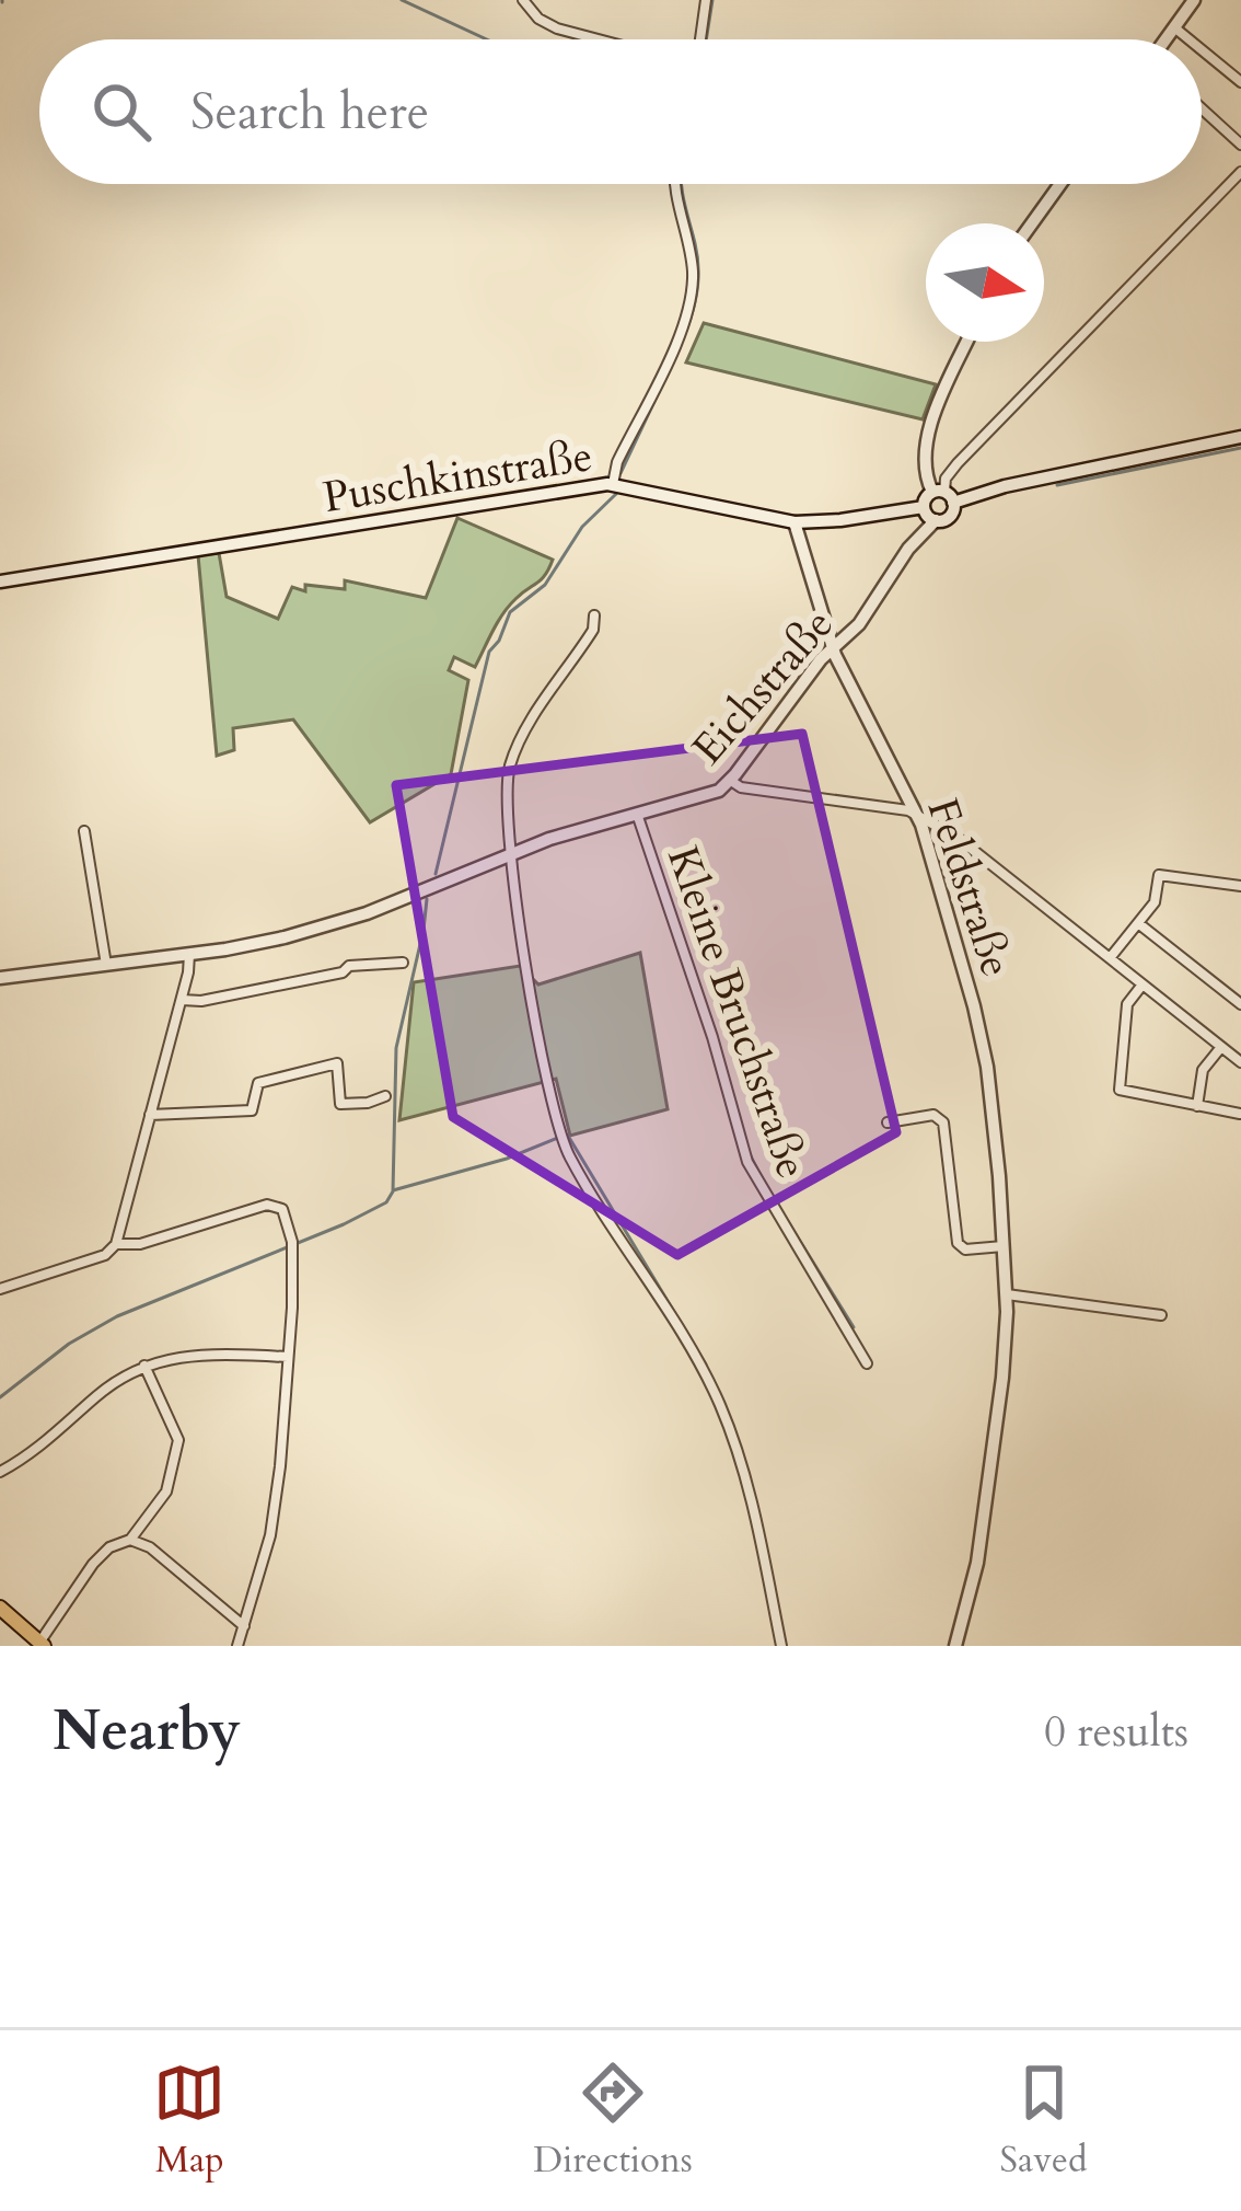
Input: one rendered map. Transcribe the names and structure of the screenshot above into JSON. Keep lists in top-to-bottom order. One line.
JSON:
{"streets":{"street":["Puschkinstraße","Eichstraße","Feldstraße","Kleine Bruchstraße"]},"crossings":[["Puschkinstraße","Feldstraße"],["Eichstraße","Feldstraße"],["Eichstraße","Kleine Bruchstraße"]],"north":"right","page":{"search":"Search here","heading":["Nearby","0 results"],"nav":["Map","Directions","Saved"]}}
